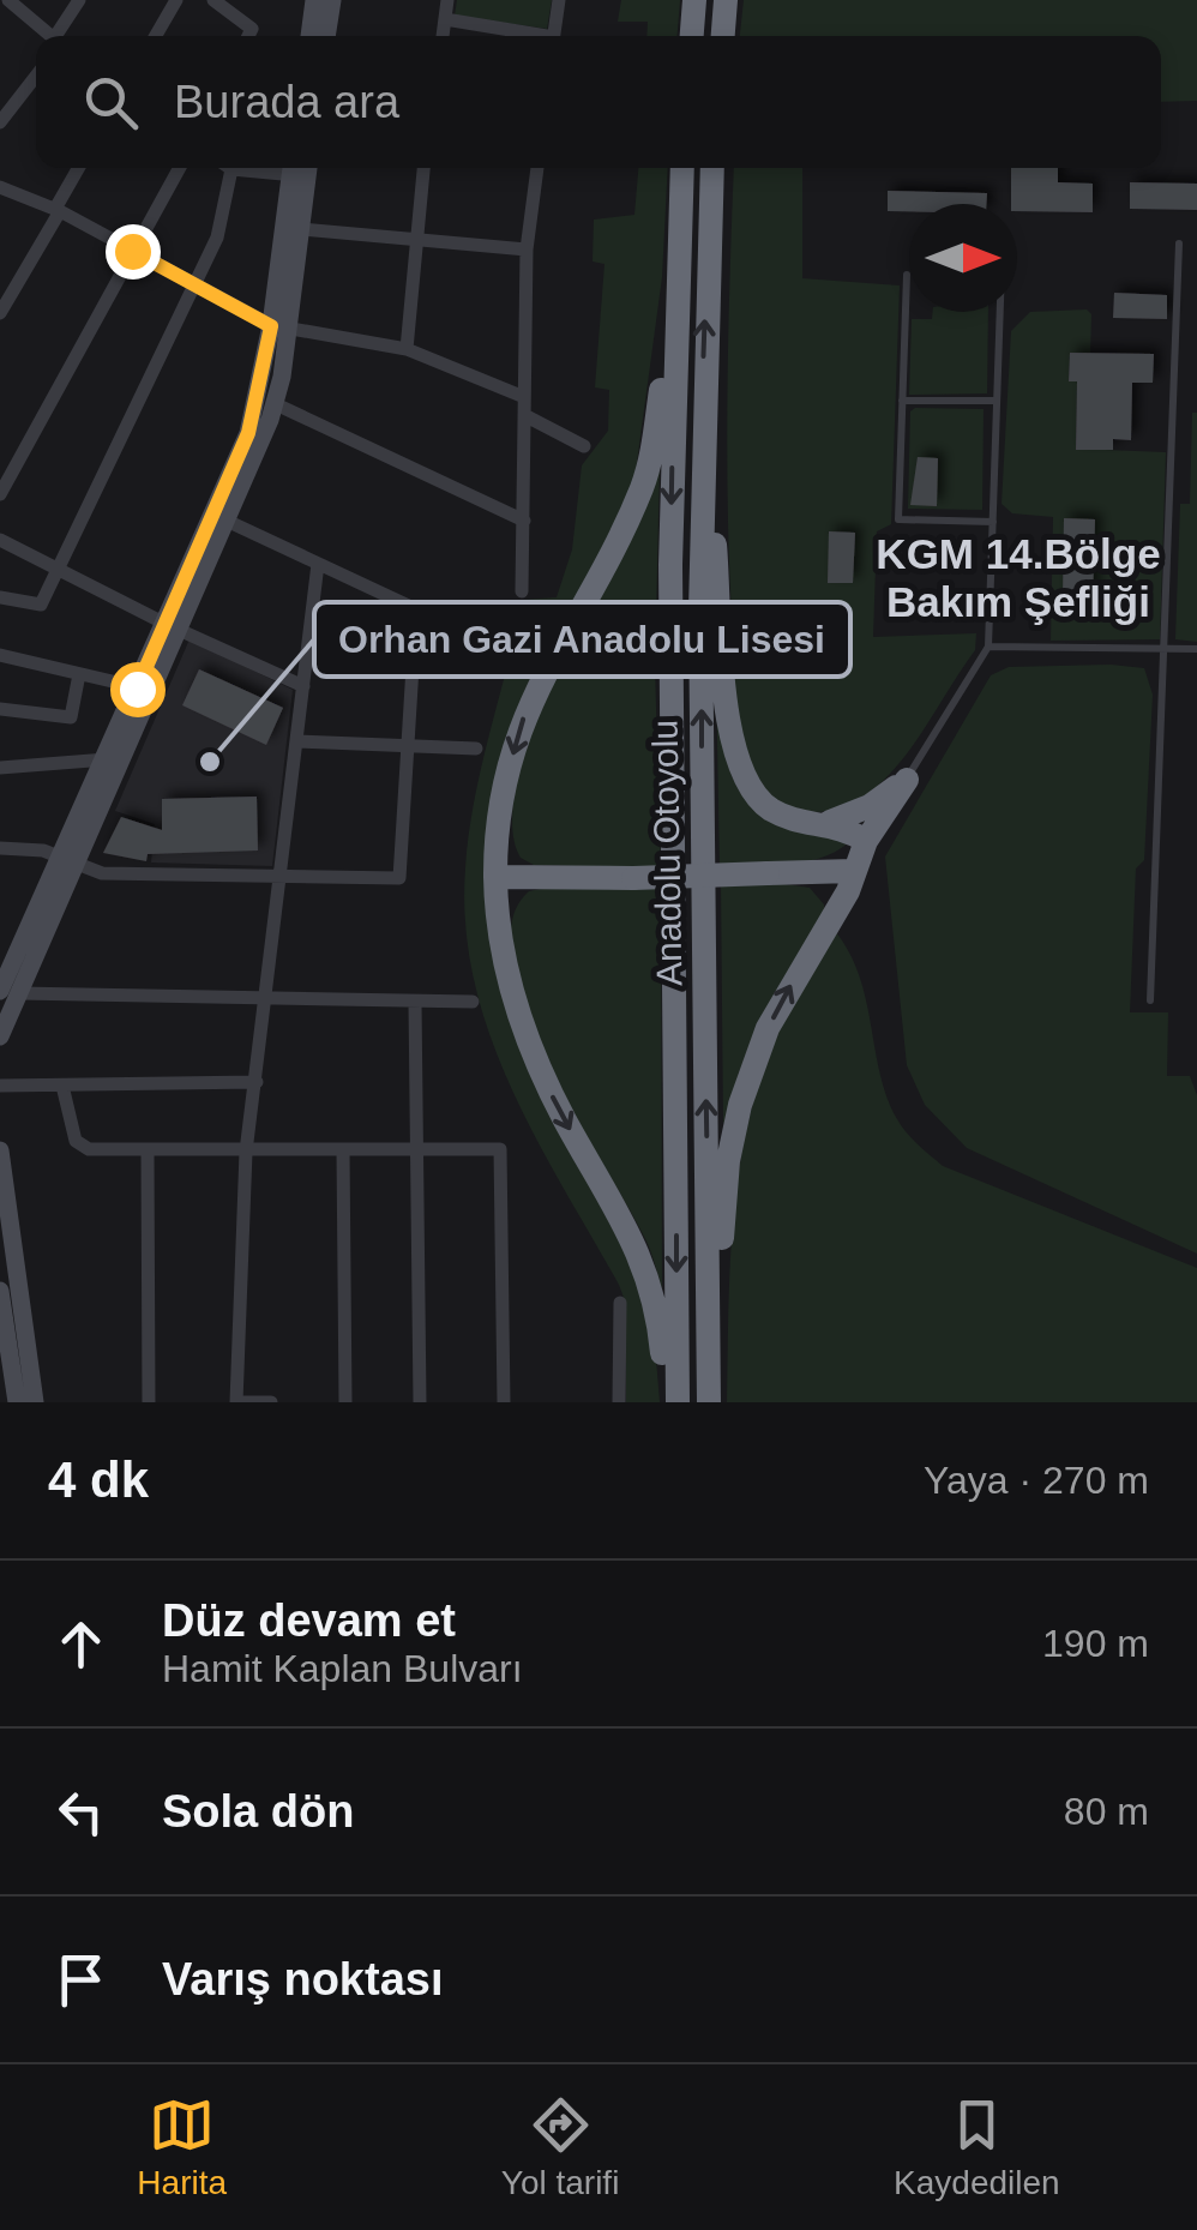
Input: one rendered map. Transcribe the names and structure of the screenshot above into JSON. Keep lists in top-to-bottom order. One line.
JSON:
{"streets":{"highway":["Anadolu Otoyolu"]},"districts":["KGM 14.Bölge Bakım Şefliği"],"places":["Orhan Gazi Anadolu Lisesi"],"north":"right","page":{"search":"Burada ara","heading":["4 dk","Yaya · 270 m"],"list":[["Düz devam et","Hamit Kaplan Bulvarı","190 m"],["Sola dön","80 m"],"Varış noktası"],"nav":["Harita","Yol tarifi","Kaydedilen"]}}
